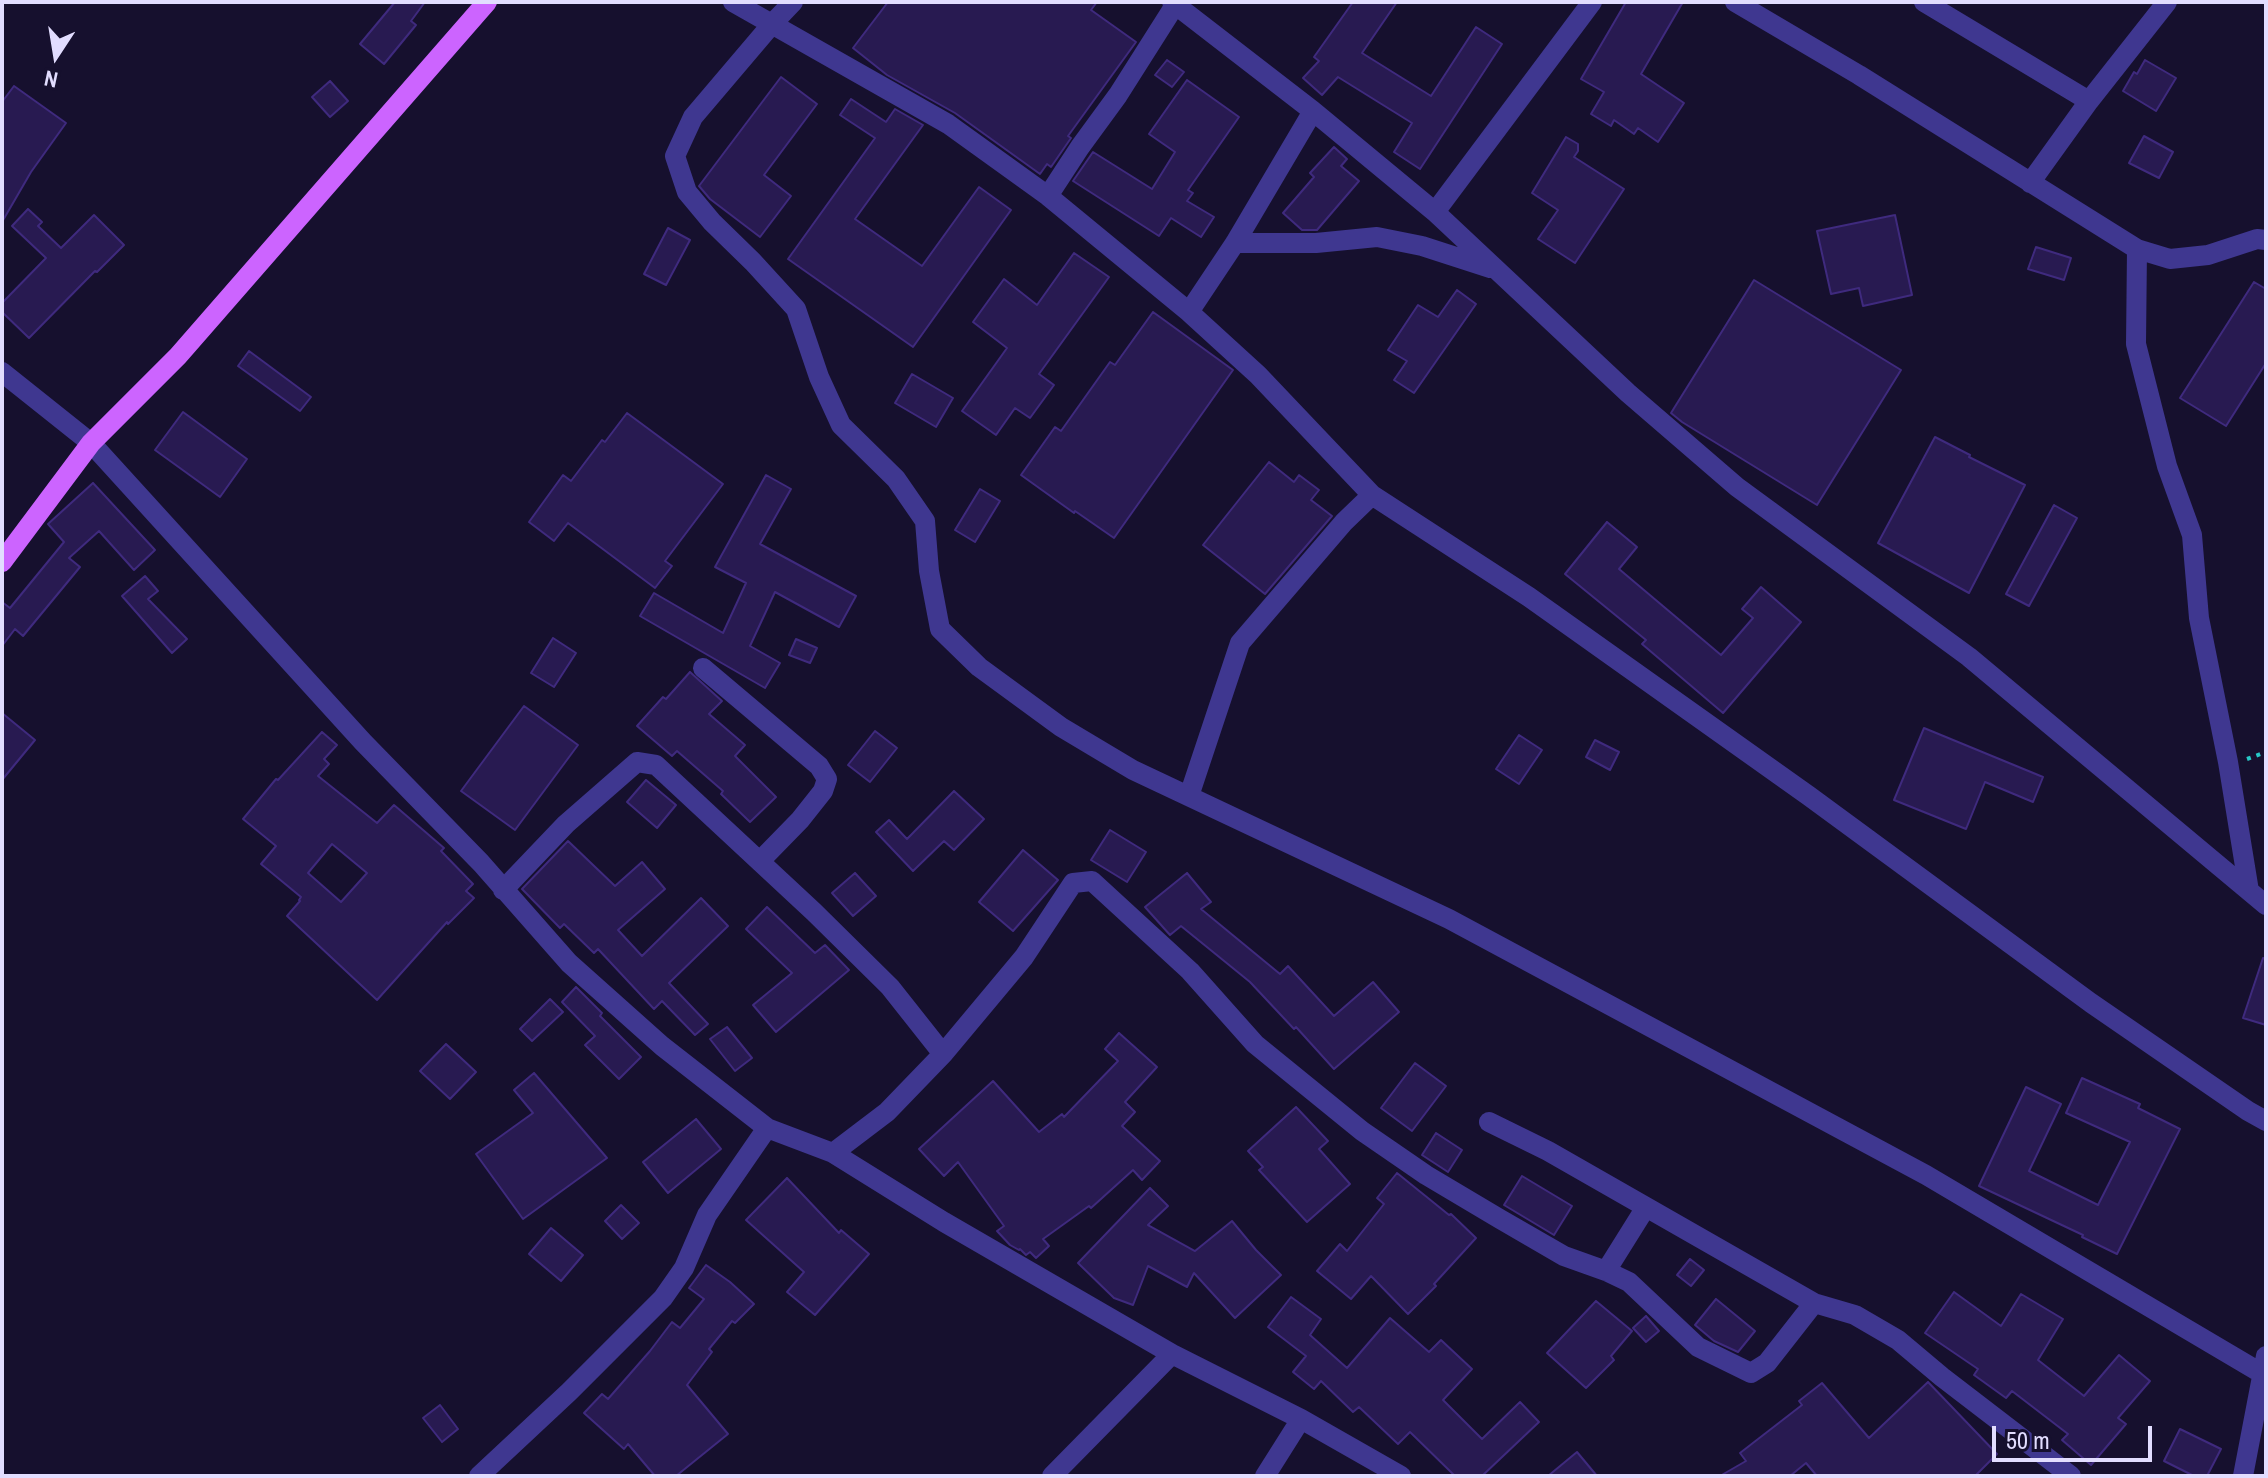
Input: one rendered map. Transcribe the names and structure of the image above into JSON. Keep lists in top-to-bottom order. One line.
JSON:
{"scale_bar":"50 m","north":"bottom"}
